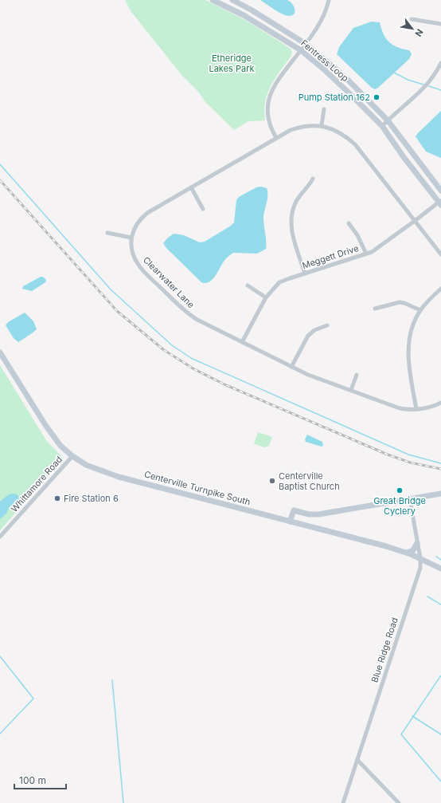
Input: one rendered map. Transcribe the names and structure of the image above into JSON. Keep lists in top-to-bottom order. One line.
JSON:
{"streets":{"street":["Fentress Loop","Meggett Drive","Clearwater Lane","Whittamore Road","Centerville Turnpike South","Blue Ridge Road"]},"crossings":[["Fentress Loop","Meggett Drive"],["Meggett Drive","Clearwater Lane"],["Whittamore Road","Centerville Turnpike South"],["Centerville Turnpike South","Blue Ridge Road"]],"parks":["Etheridge Lakes Park"],"places":["Pump Station 162","Centerville Baptist Church","Great Bridge Cyclery","Fire Station 6"],"scale_bar":"100 m","north":"bottom right"}
